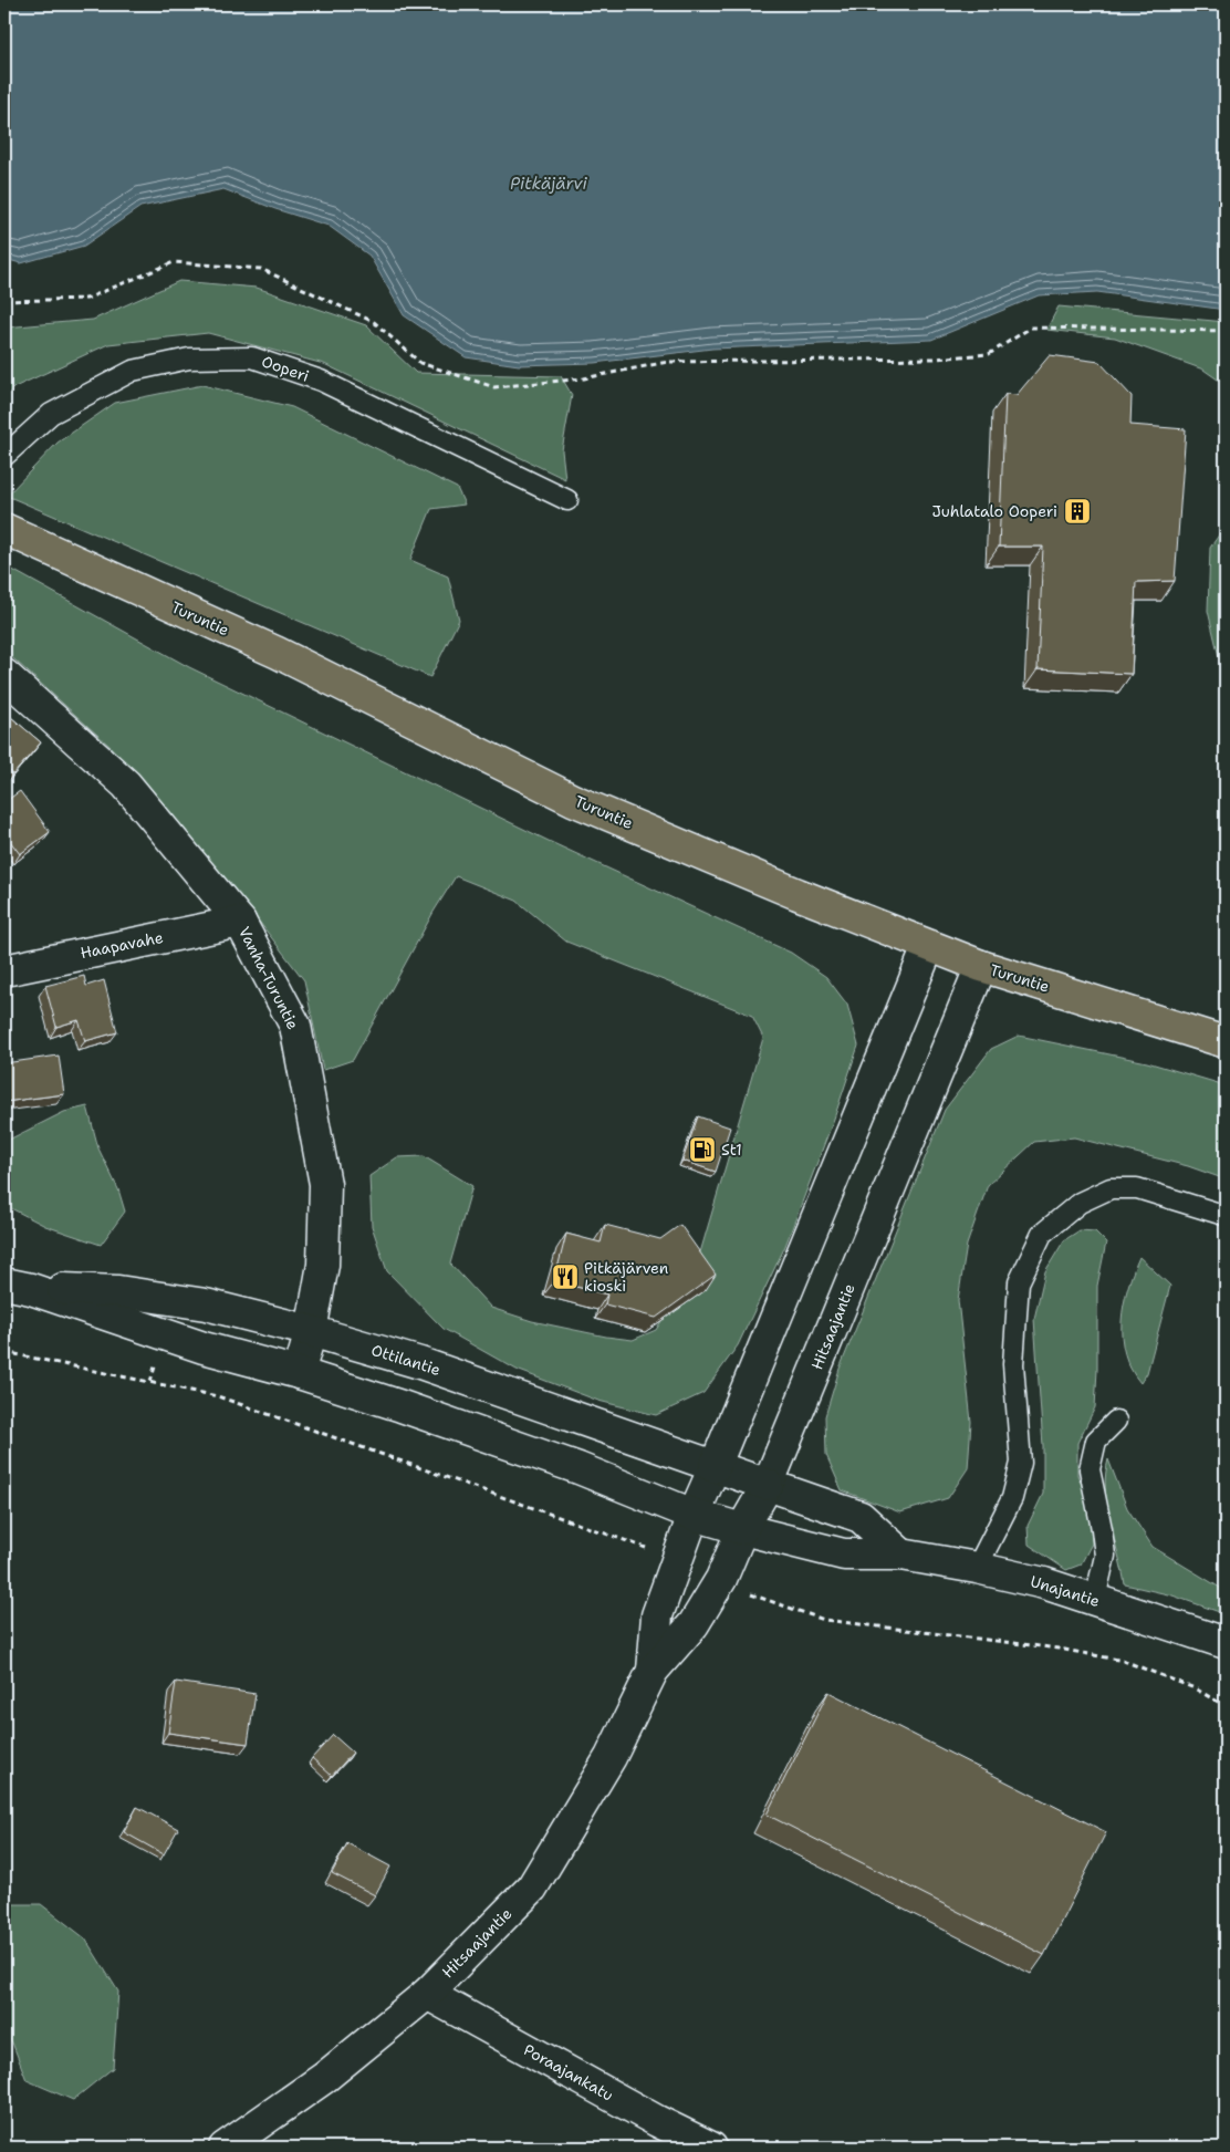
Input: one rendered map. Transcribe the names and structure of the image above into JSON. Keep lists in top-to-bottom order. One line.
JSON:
{"streets":{"highway":["Turuntie"],"street":["Haapavahe","Vanha-Turuntie","Hitsaajantie","Ottilantie","Unajantie","Poraajankatu"],"lane":["Ooperi"]},"crossings":[["Turuntie","Hitsaajantie"],["Haapavahe","Vanha-Turuntie"],["Vanha-Turuntie","Ottilantie"],["Hitsaajantie","Ottilantie"],["Hitsaajantie","Unajantie"],["Hitsaajantie","Poraajankatu"],["Ottilantie","Unajantie"]],"water":["Pitkäjärvi"],"places":{"building":["Juhlatalo Ooperi"],"fuel station":["St1"],"restaurant":["Pitkäjärven kioski"]}}
